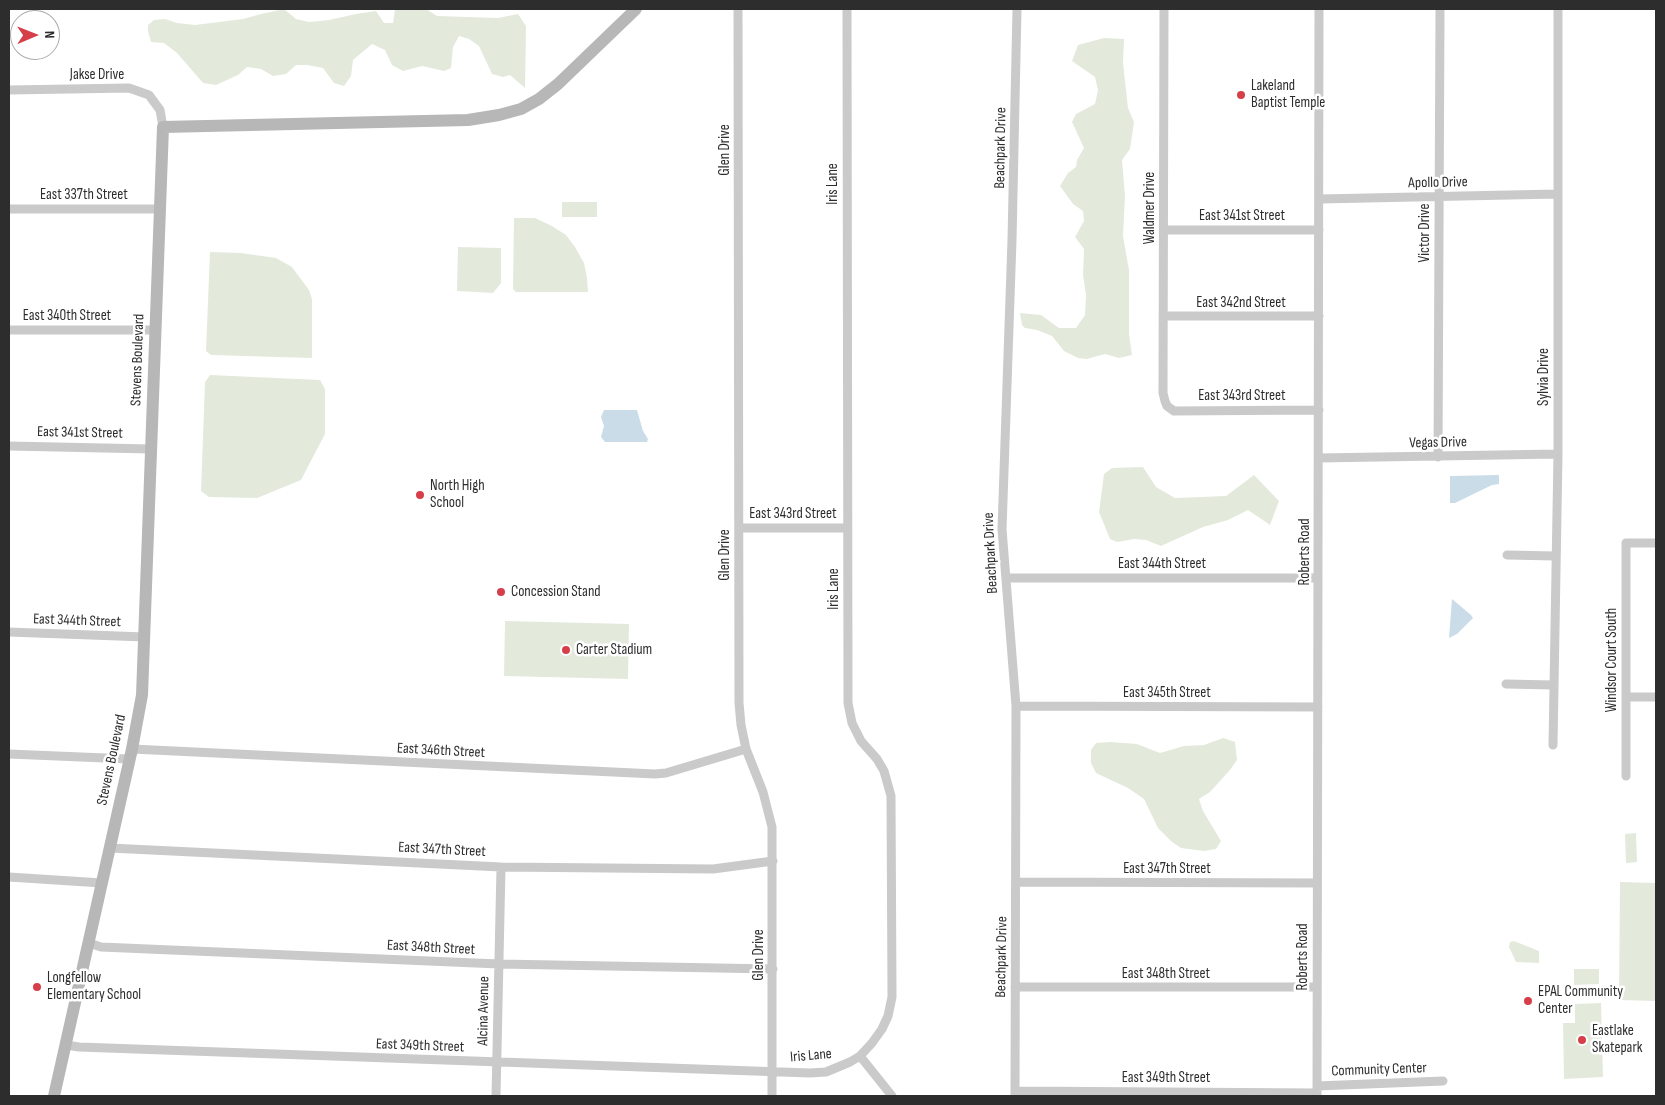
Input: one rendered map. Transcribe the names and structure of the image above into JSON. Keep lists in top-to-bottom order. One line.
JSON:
{"streets":{"street":["Jakse Drive","Beachpark Drive","Glen Drive","Apollo Drive","Iris Lane","East 337th Street","Waldmer Drive","East 341st Street","Victor Drive","East 342nd Street","East 340th Street","Stevens Boulevard","Sylvia Drive","East 343rd Street","Vegas Drive","Roberts Road","East 344th Street","Windsor Court South","East 345th Street","East 346th Street","East 347th Street","East 348th Street","Alcina Avenue","East 349th Street","Community Center"]},"crossings":[["Jakse Drive","Stevens Boulevard"],["Beachpark Drive","East 344th Street"],["Beachpark Drive","East 345th Street"],["Beachpark Drive","East 347th Street"],["Beachpark Drive","East 348th Street"],["Beachpark Drive","East 349th Street"],["Glen Drive","Iris Lane"],["Glen Drive","East 343rd Street"],["Glen Drive","East 346th Street"],["Glen Drive","East 347th Street"],["Glen Drive","East 348th Street"],["Glen Drive","East 349th Street"],["Apollo Drive","Victor Drive"],["Apollo Drive","Sylvia Drive"],["Apollo Drive","Roberts Road"],["Iris Lane","East 343rd Street"],["Iris Lane","East 349th Street"],["East 337th Street","Stevens Boulevard"],["Waldmer Drive","East 341st Street"],["Waldmer Drive","East 342nd Street"],["Waldmer Drive","East 343rd Street"],["East 341st Street","Stevens Boulevard"],["East 341st Street","Roberts Road"],["Victor Drive","Vegas Drive"],["East 342nd Street","Roberts Road"],["East 340th Street","Stevens Boulevard"],["Stevens Boulevard","East 344th Street"],["Stevens Boulevard","East 346th Street"],["Stevens Boulevard","East 347th Street"],["Stevens Boulevard","East 348th Street"],["Stevens Boulevard","East 349th Street"],["Sylvia Drive","Vegas Drive"],["East 343rd Street","Roberts Road"],["Vegas Drive","Roberts Road"],["Roberts Road","East 344th Street"],["Roberts Road","East 345th Street"],["Roberts Road","East 347th Street"],["Roberts Road","East 348th Street"],["Roberts Road","East 349th Street"],["Roberts Road","Community Center"],["East 347th Street","Alcina Avenue"],["East 348th Street","Alcina Avenue"],["Alcina Avenue","East 349th Street"],["East 349th Street","Community Center"]],"places":["Lakeland Baptist Temple","North High School","Concession Stand","Carter Stadium","Longfellow Elementary School","EPAL Community Center","Eastlake Skatepark"],"north":"right"}
